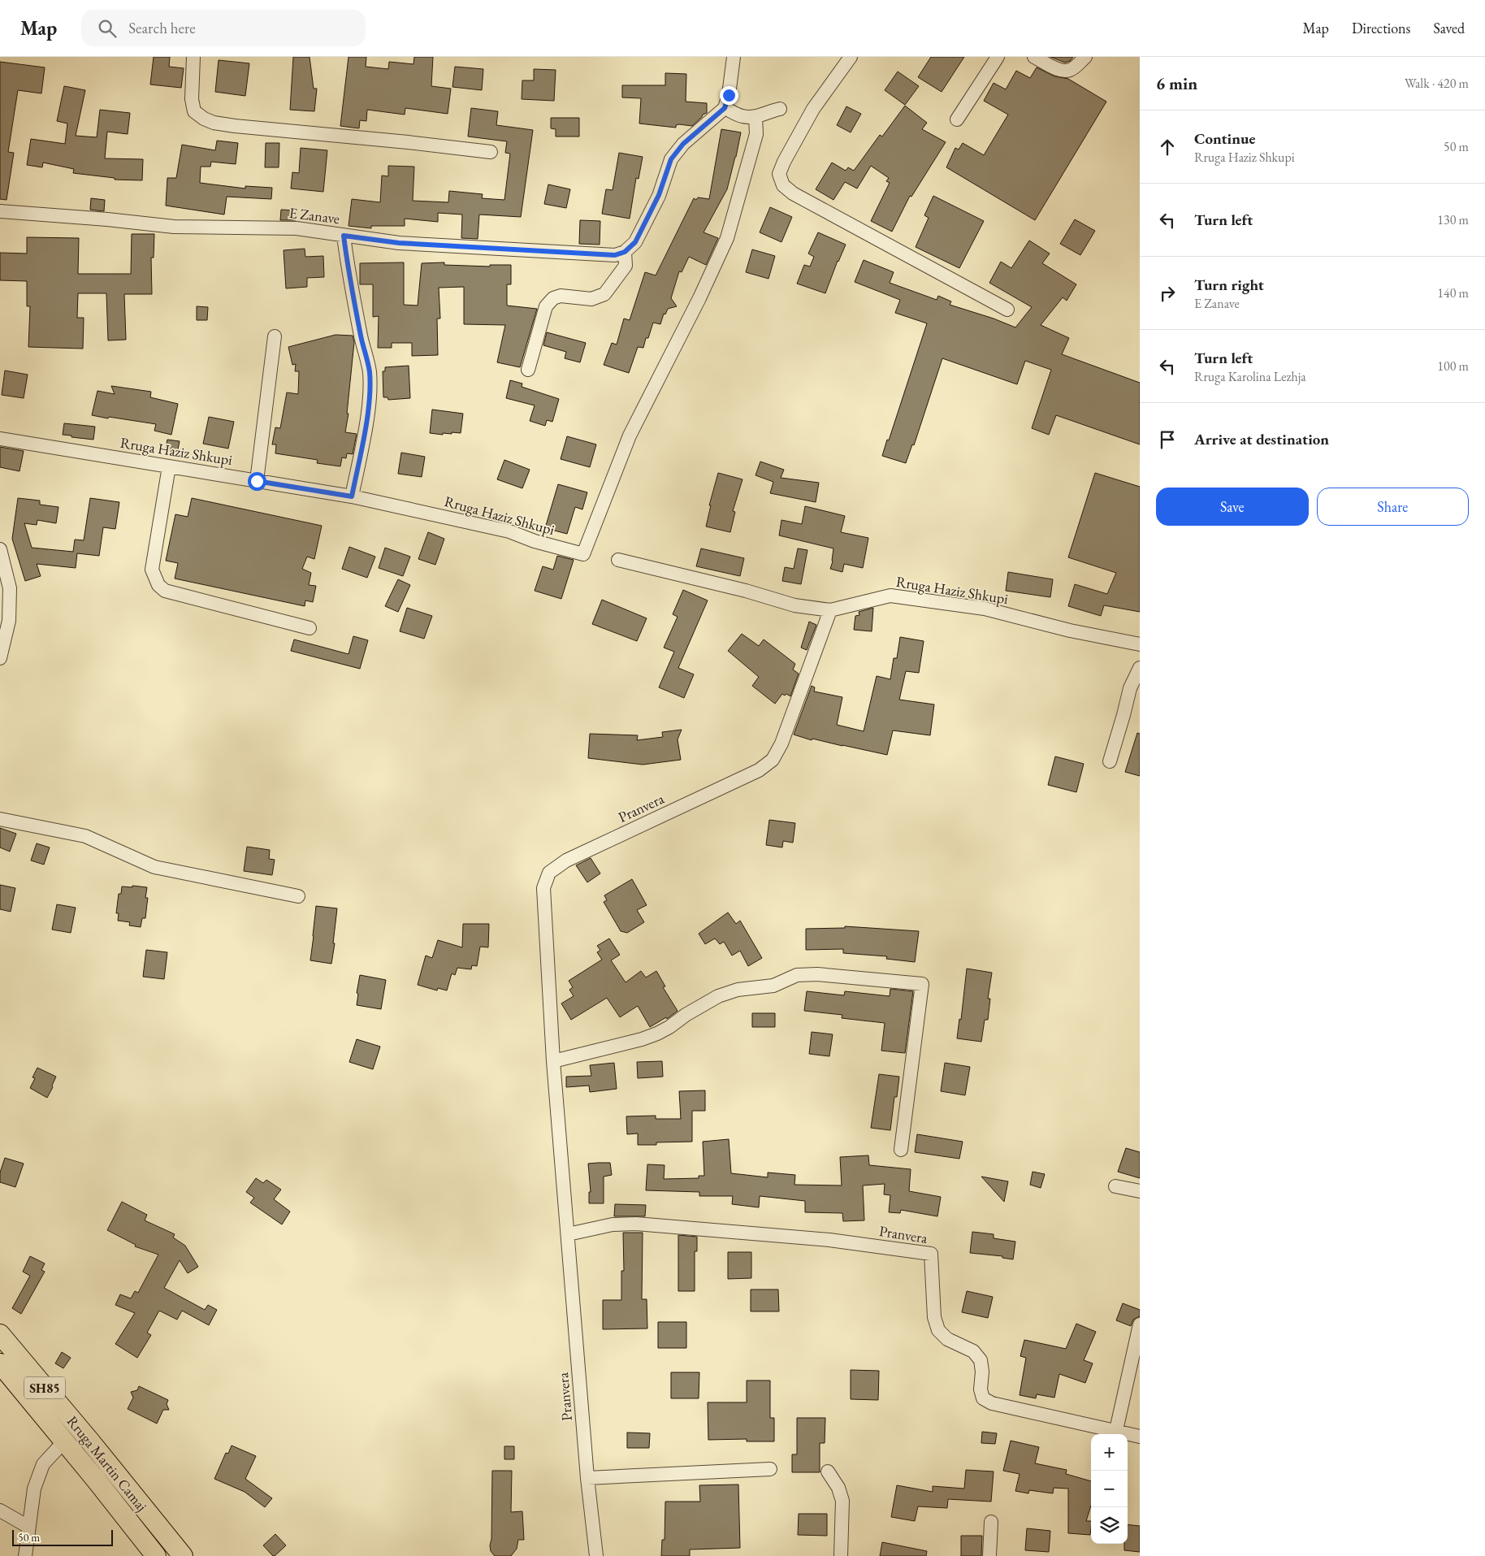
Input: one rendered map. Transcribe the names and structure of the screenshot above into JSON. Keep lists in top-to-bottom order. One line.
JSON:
{"streets":{"highway":["SH85","Rruga Martin Camaj"],"street":["E Zanave","Rruga Haziz Shkupi","Pranvera"]},"crossings":[["Rruga Haziz Shkupi","Pranvera"]],"scale_bar":"50 m","page":{"header":"Map","search":"Search here","nav":["Map","Directions","Saved"],"heading":["6 min","Walk · 420 m"],"list":[["Continue","Rruga Haziz Shkupi","50 m"],["Turn left","130 m"],["Turn right","E Zanave","140 m"],["Turn left","Rruga Karolina Lezhja","100 m"],"Arrive at destination"],"buttons":["Save","Share"],"map_buttons":["+","−"],"scale":"50 m"}}
